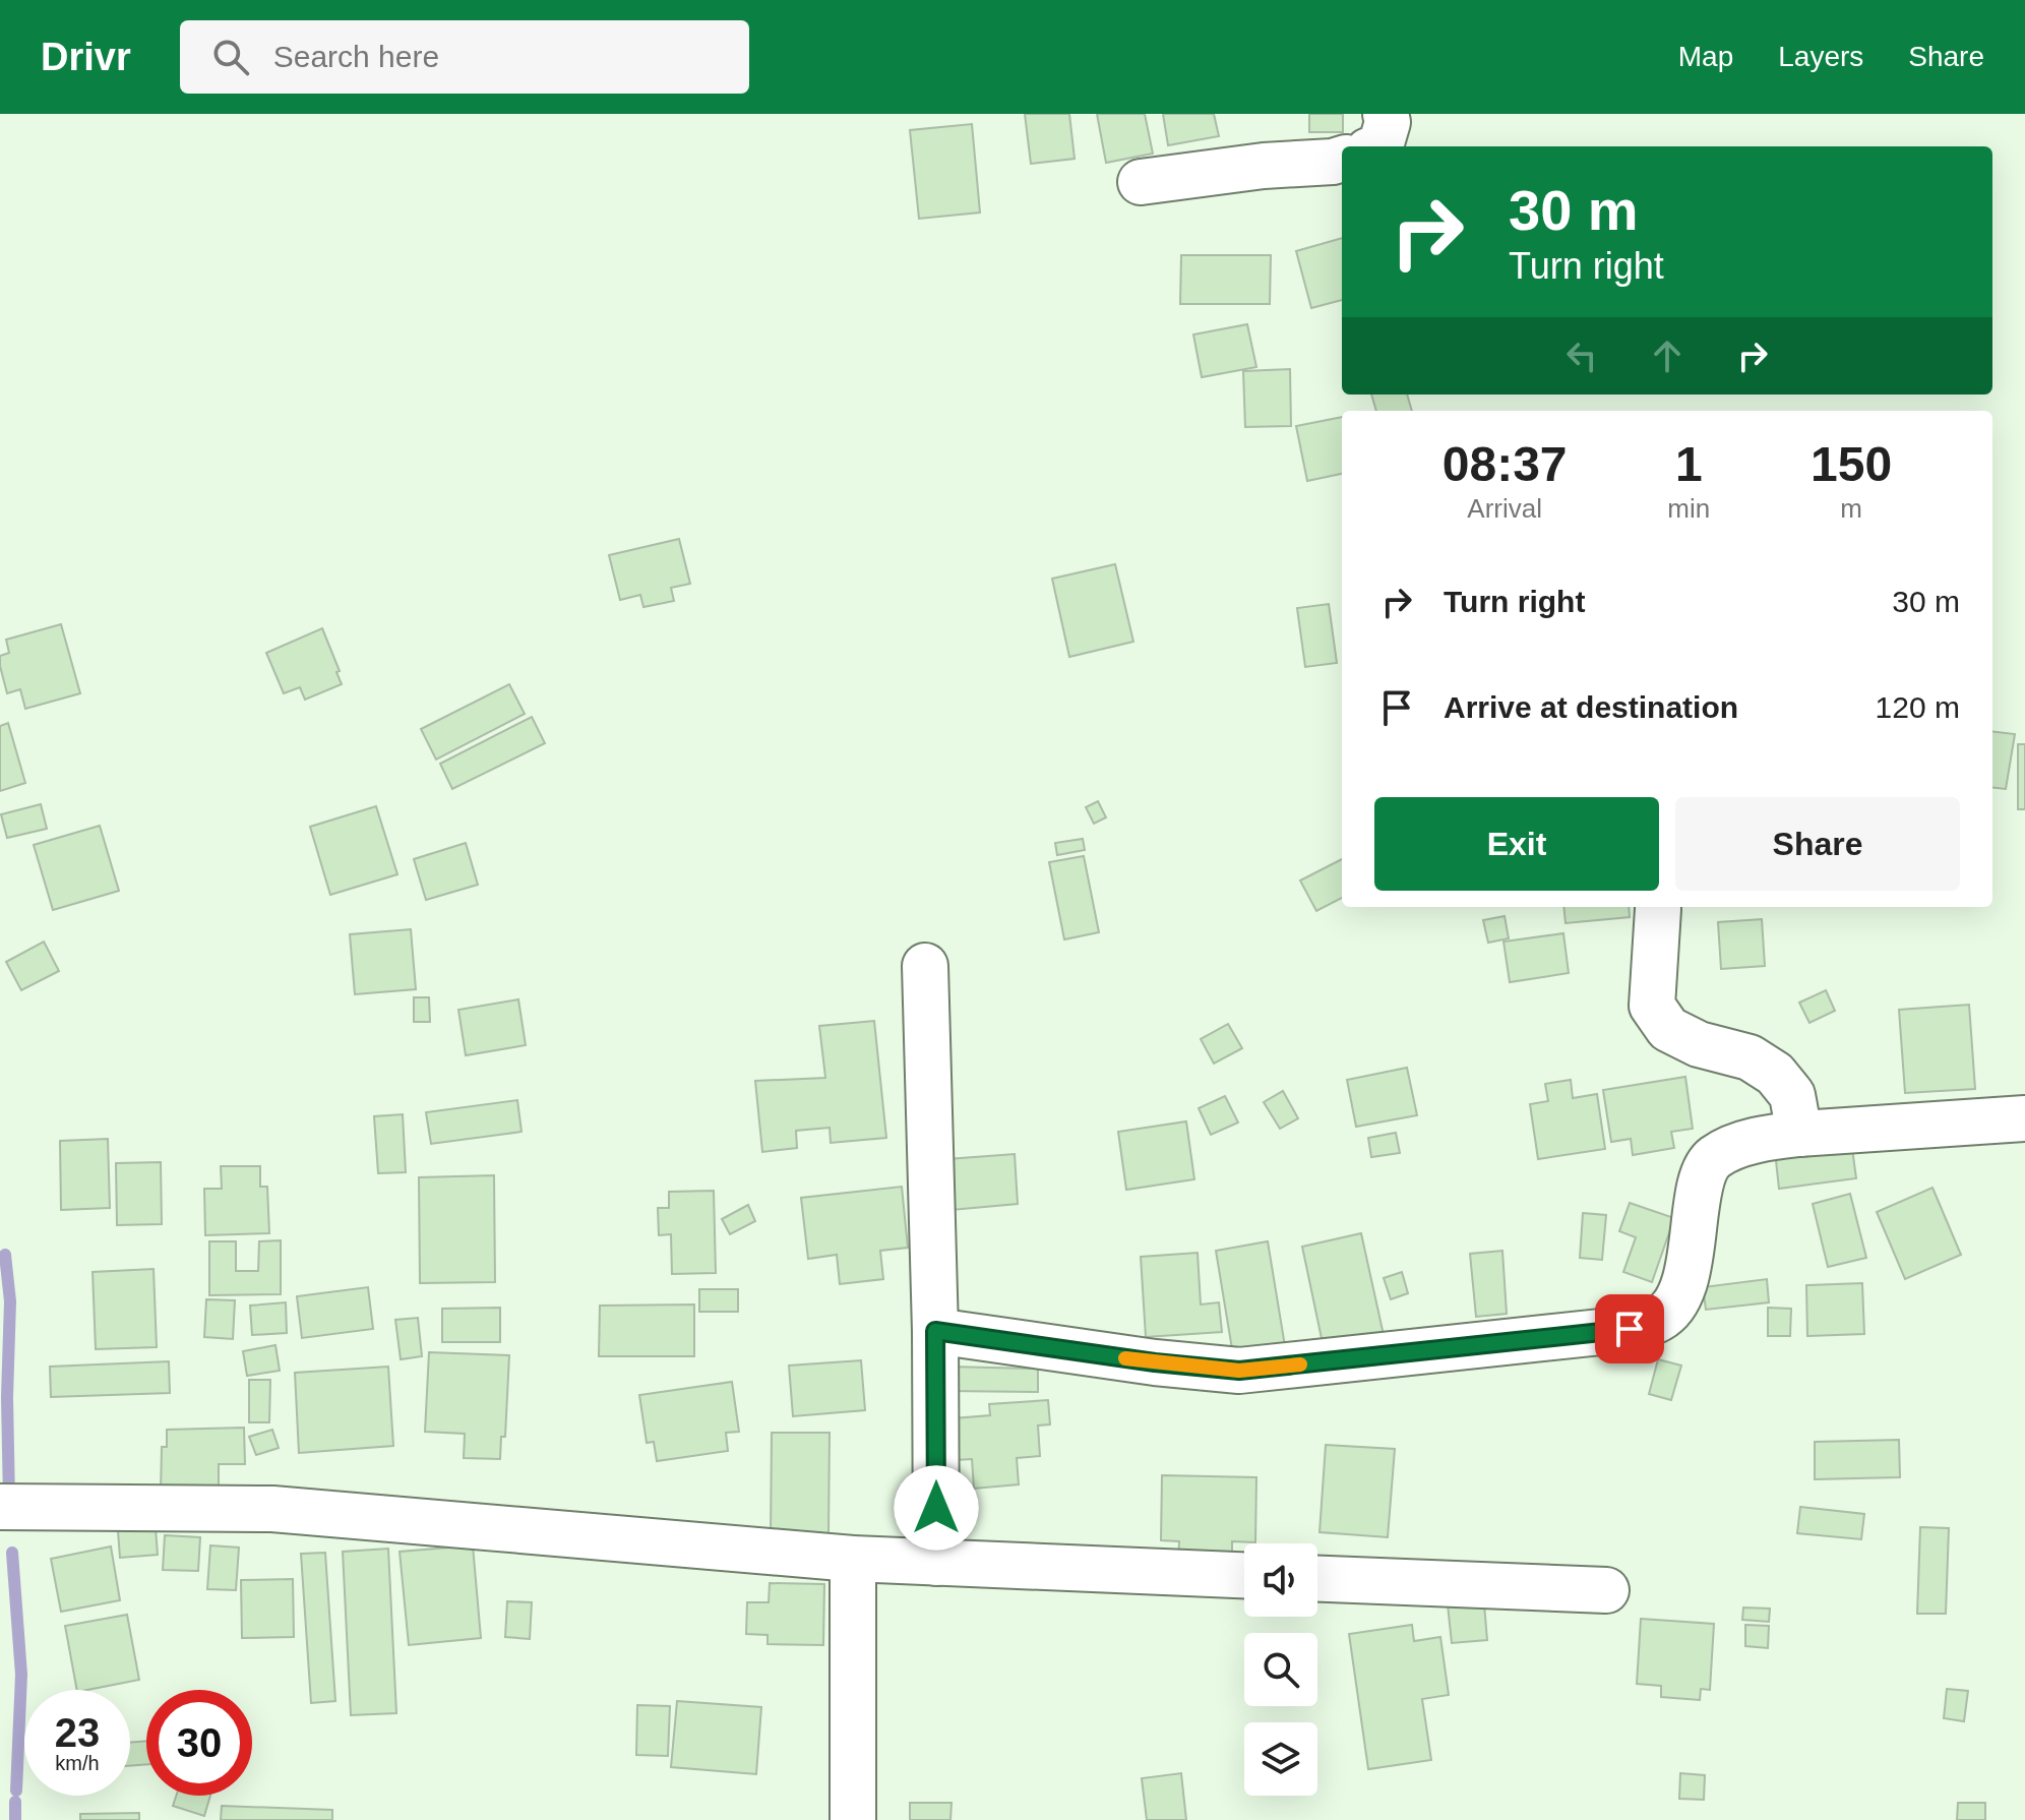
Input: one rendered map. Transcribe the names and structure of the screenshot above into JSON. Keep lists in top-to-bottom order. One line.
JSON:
{"page":{"header":"Drivr","search":"Search here","nav":["Map","Layers","Share"],"turn":["30 m","Turn right"],"eta":["08:37","Arrival","1","min","150","m"],"list":[{"name":"Turn right","value":"30 m"},{"name":"Arrive at destination","value":"120 m"}],"buttons":["Exit","Share"],"speed":"23 km/h","limit":"30"}}
